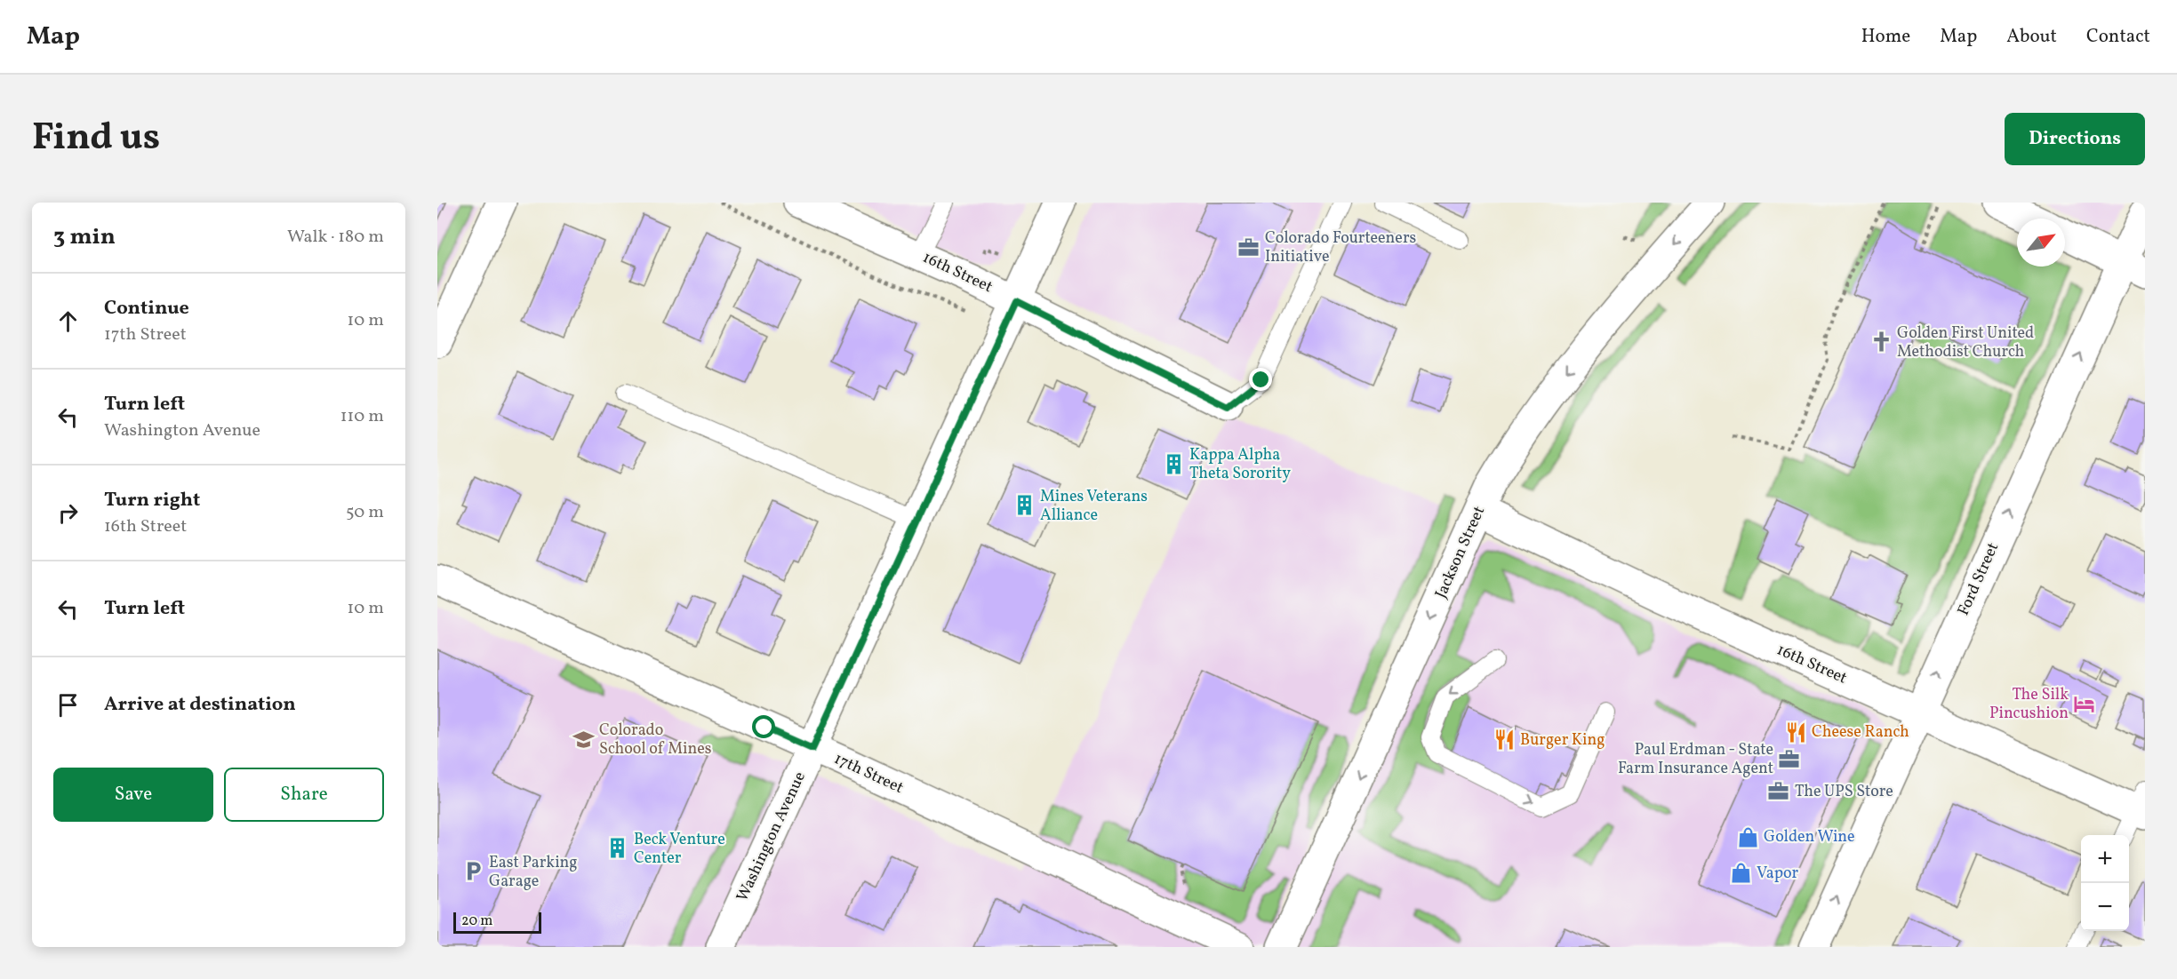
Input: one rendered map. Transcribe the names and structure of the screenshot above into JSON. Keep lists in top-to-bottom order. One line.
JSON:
{"streets":{"street":["16th Street","Jackson Street","Ford Street","17th Street","Washington Avenue"]},"crossings":[["16th Street","Jackson Street"],["16th Street","Ford Street"],["16th Street","Washington Avenue"],["17th Street","Washington Avenue"]],"one_way":["Jackson Street","Ford Street"],"places":{"office":["Colorado Fourteeners Initiative","Paul Erdman - State Farm Insurance Agent","The UPS Store"],"church":["Golden First United Methodist Church"],"building":["Kappa Alpha Theta Sorority","Mines Veterans Alliance","Beck Venture Center"],"hotel":["The Silk Pincushion"],"restaurant":["Cheese Ranch","Burger King"],"school or university":["Colorado School of Mines"],"shop":["Golden Wine","Vapor"],"parking":["East Parking Garage"]},"scale_bar":"20 m","north":"top right","page":{"header":"Map","nav":["Home","Map","About","Contact"],"title":"Find us","buttons":["Directions",["Save","Share"]],"heading":["3 min","Walk · 180 m"],"list":[["Continue","17th Street","10 m"],["Turn left","Washington Avenue","110 m"],["Turn right","16th Street","50 m"],["Turn left","10 m"],"Arrive at destination"],"map_buttons":["+","−"],"scale":"20 m"}}
